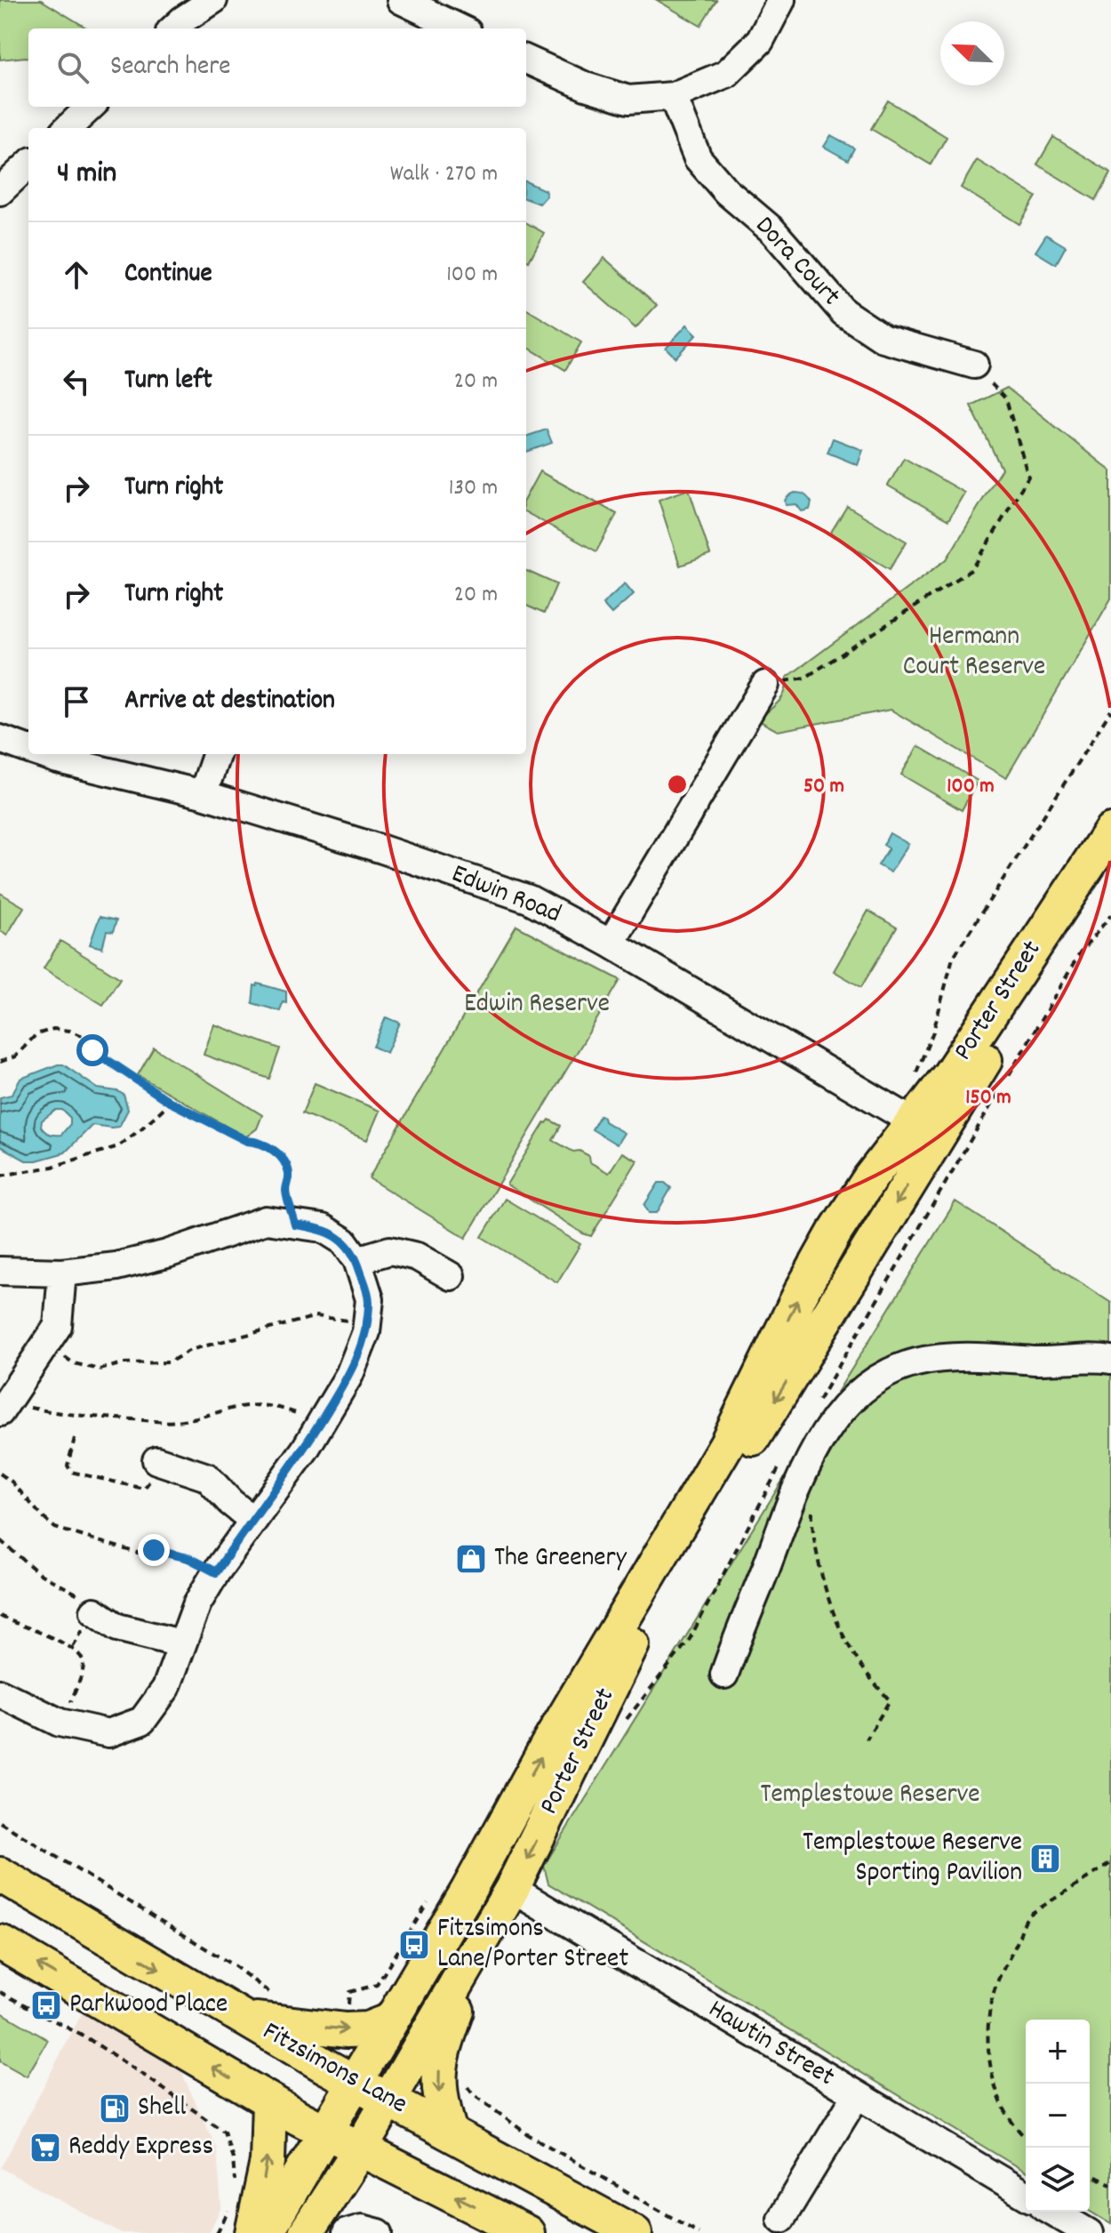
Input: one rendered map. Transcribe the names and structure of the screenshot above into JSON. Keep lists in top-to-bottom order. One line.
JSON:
{"streets":{"main road":["Porter Street","Fitzsimons Lane"],"street":["Dora Court","Edwin Road","Hawtin Street"]},"crossings":[["Edwin Road","Porter Street"],["Porter Street","Hawtin Street"],["Porter Street","Fitzsimons Lane"]],"parks":["Hermann Court Reserve","Edwin Reserve","Templestowe Reserve"],"places":{"shop":["The Greenery"],"building":["Templestowe Reserve Sporting Pavilion"],"bus stop":["Fitzsimons Lane/Porter Street","Parkwood Place"],"fuel station":["Shell"],"supermarket":["Reddy Express"]},"north":"top left","page":{"search":"Search here","heading":["4 min","Walk · 270 m"],"list":[["Continue","100 m"],["Turn left","20 m"],["Turn right","130 m"],["Turn right","20 m"],"Arrive at destination"],"map_buttons":["+","−"]},"rings":["50 m","100 m","150 m"]}
